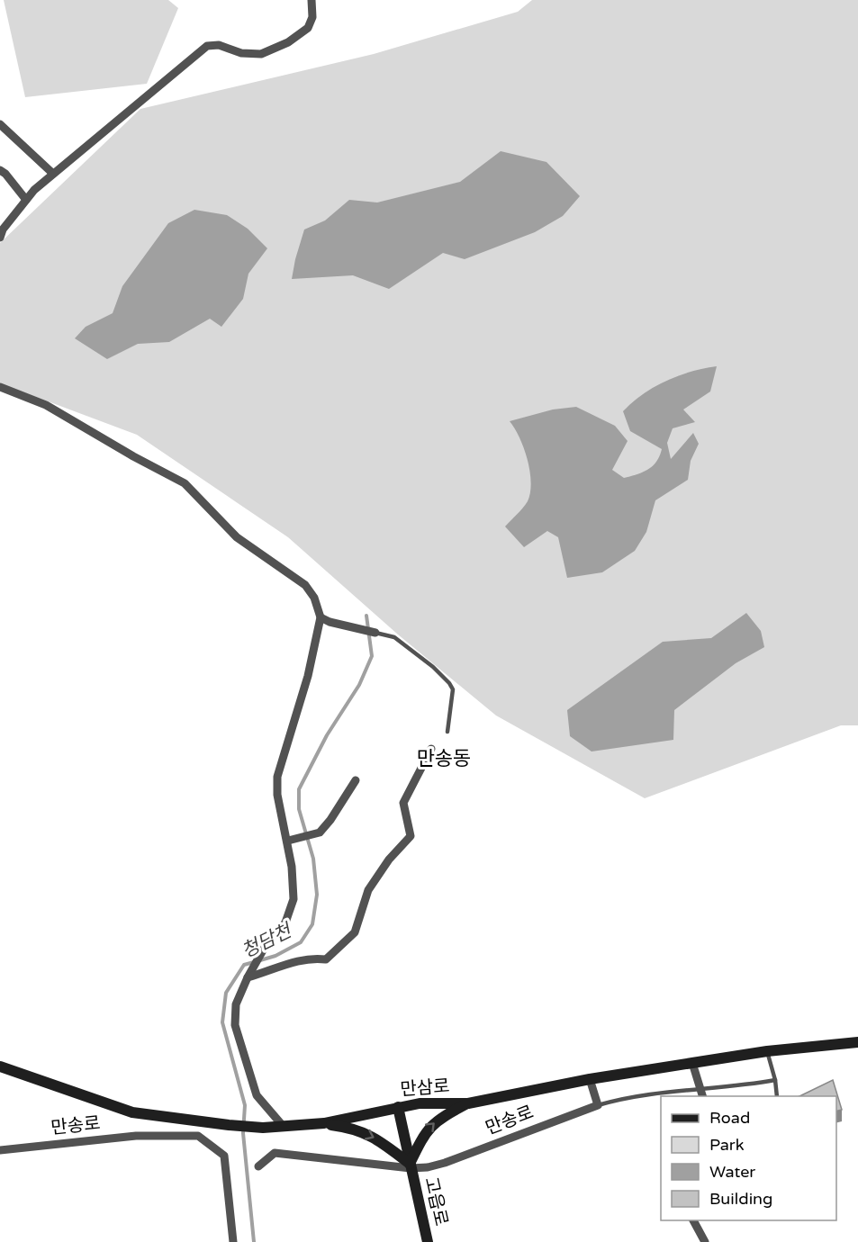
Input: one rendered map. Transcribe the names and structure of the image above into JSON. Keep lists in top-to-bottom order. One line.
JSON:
{"streets":{"street":["만삼로","만송로","고읍로"]},"crossings":[["만삼로","고읍로"],["만송로","고읍로"]],"districts":["만송동"],"water":["청담천"],"legend":["Road","Park","Water","Building"]}
